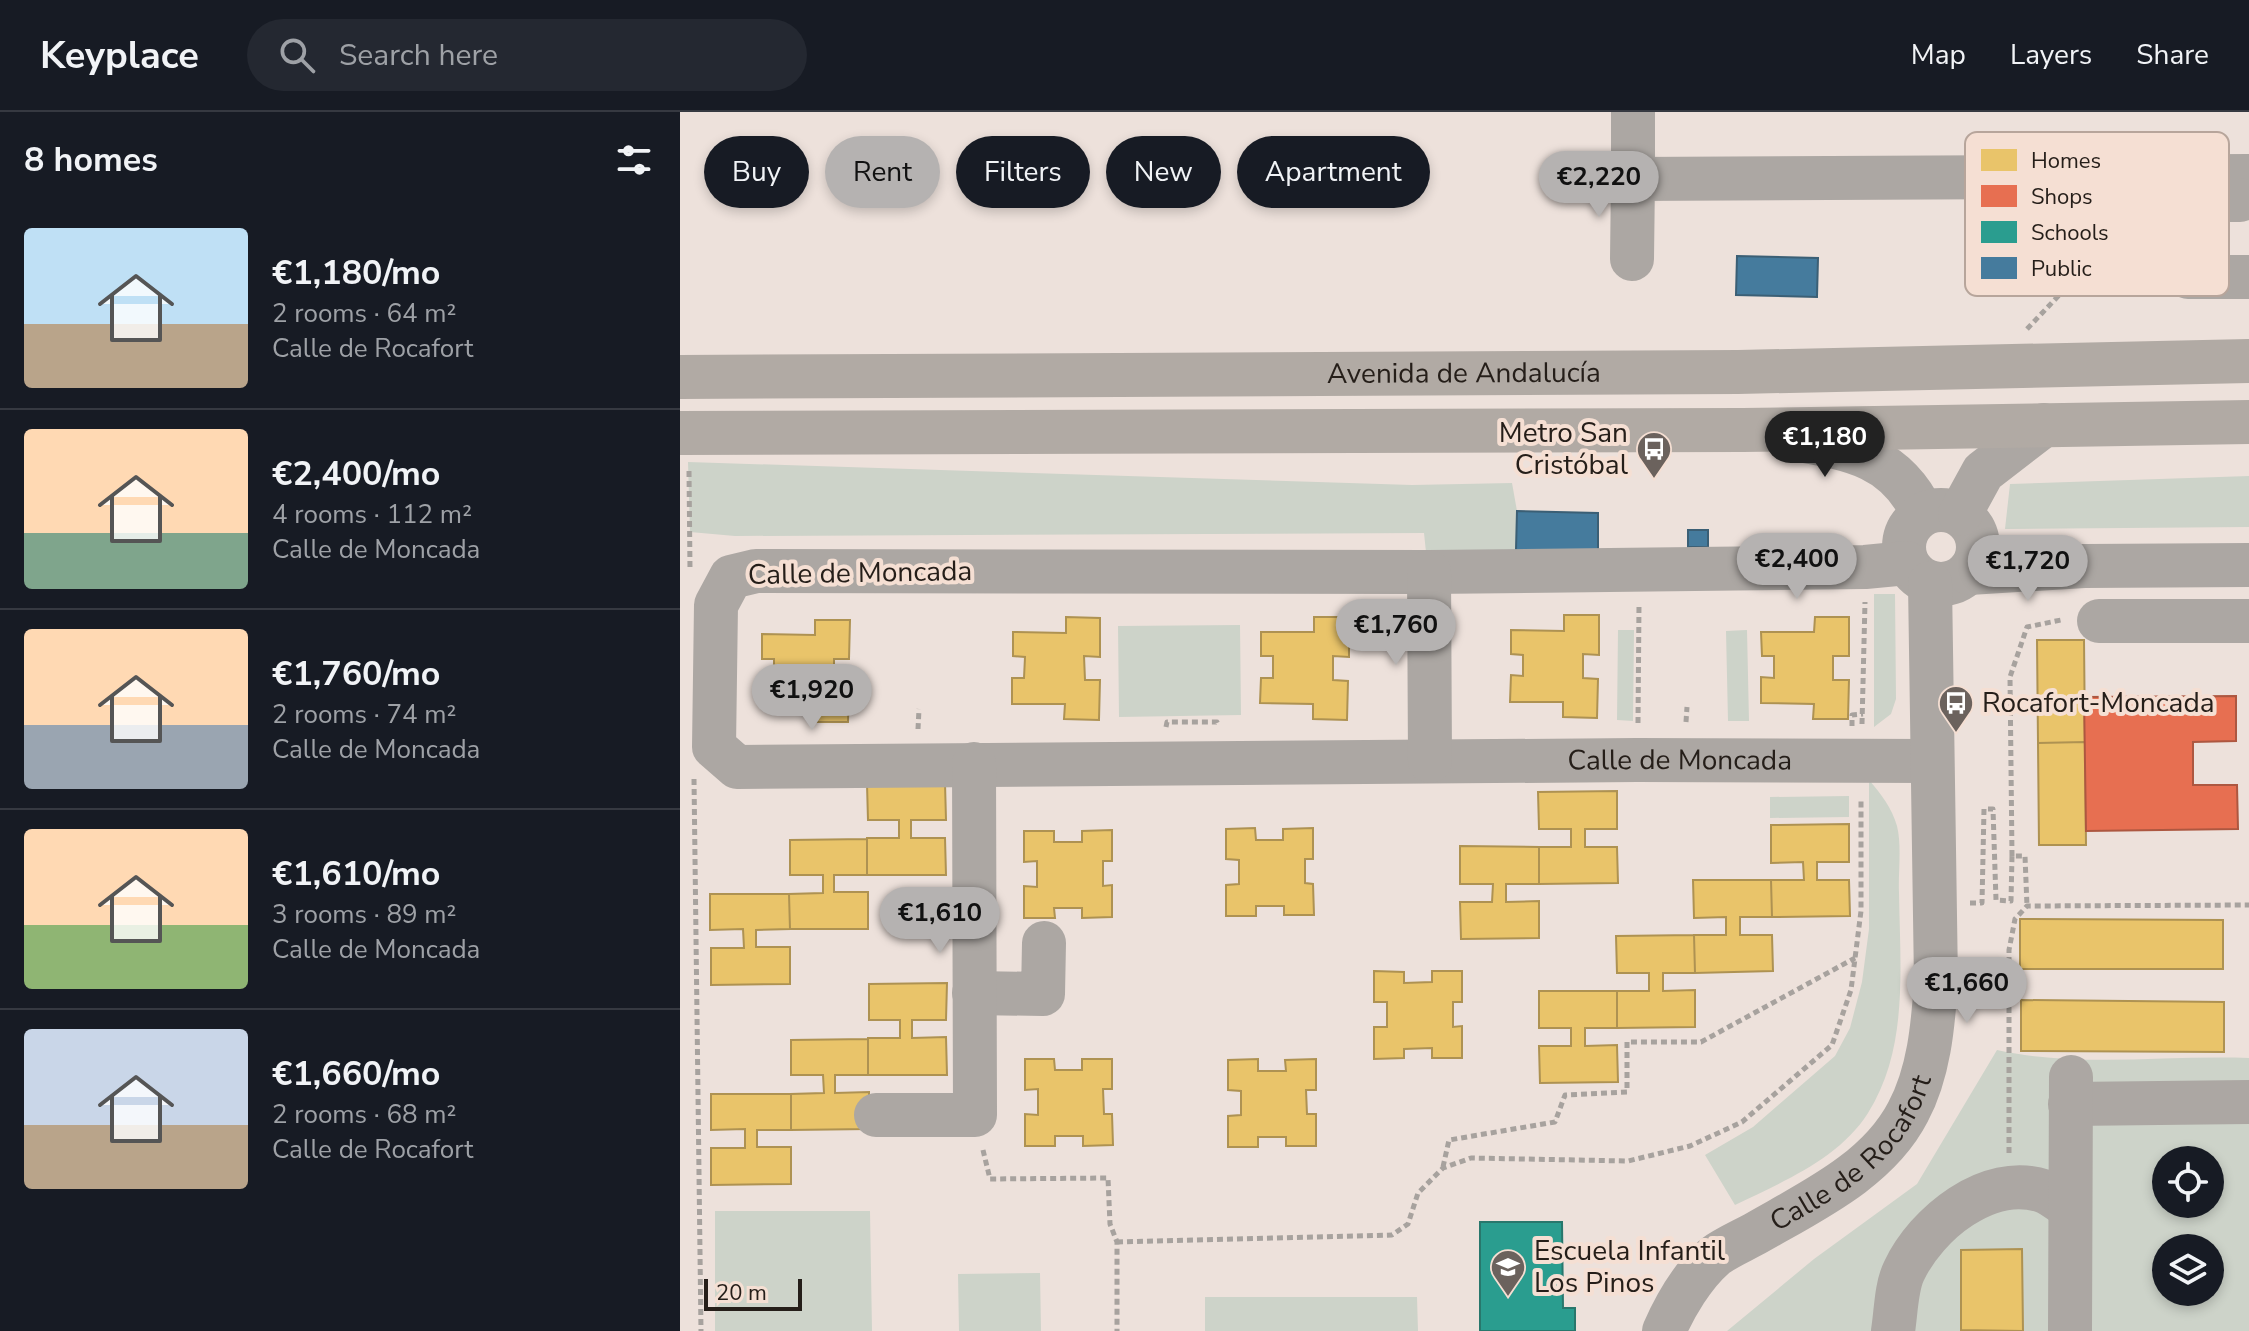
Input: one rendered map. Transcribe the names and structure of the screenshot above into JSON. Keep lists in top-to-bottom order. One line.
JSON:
{"streets":{"main road":["Avenida de Andalucía"],"street":["Calle de Moncada","Calle de Rocafort"]},"crossings":[["Avenida de Andalucía","Calle de Rocafort"],["Calle de Moncada","Calle de Rocafort"]],"places":{"bus stop":["Metro San Cristóbal","Rocafort-Moncada"],"school or university":["Escuela Infantil Los Pinos"]},"legend":["Homes","Shops","Schools","Public"],"scale_bar":"20 m","page":{"header":"Keyplace","search":"Search here","nav":["Map","Layers","Share"],"heading":"8 homes","chip":["Buy","Rent","Filters","New","Apartment"],"price":["€2,220","€1,180","€2,400","€1,720","€1,760","€1,920","€1,610","€1,660"],"list":[{"name":"€1,180/mo","note":"2 rooms · 64 m² · Calle de Rocafort"},{"name":"€2,400/mo","note":"4 rooms · 112 m² · Calle de Moncada"},{"name":"€1,760/mo","note":"2 rooms · 74 m² · Calle de Moncada"},{"name":"€1,610/mo","note":"3 rooms · 89 m² · Calle de Moncada"},{"name":"€1,660/mo","note":"2 rooms · 68 m² · Calle de Rocafort"}],"scale":"20 m"}}
